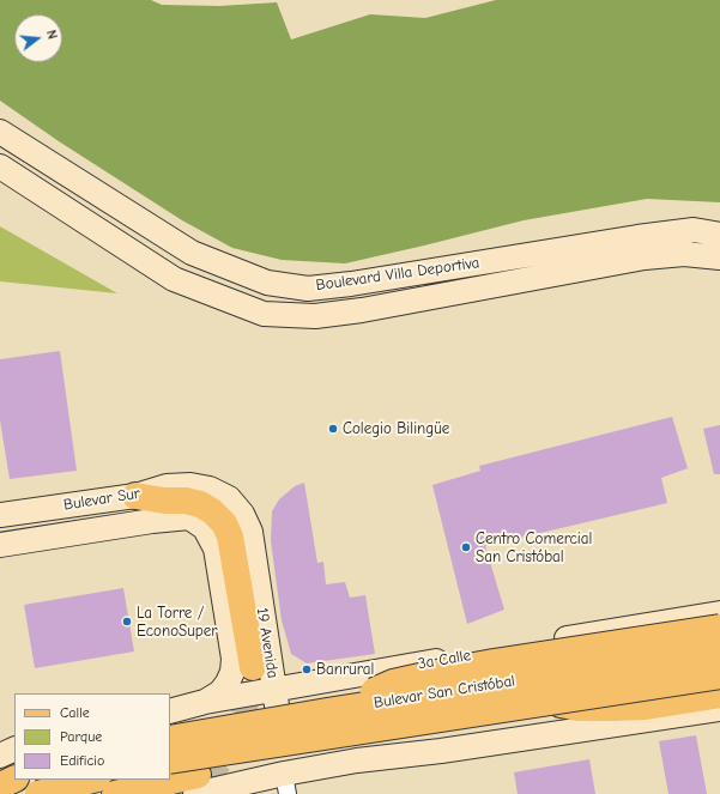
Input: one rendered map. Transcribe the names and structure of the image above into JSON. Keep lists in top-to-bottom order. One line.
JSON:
{"streets":{"main road":["Boulevard Villa Deportiva","Bulevar Sur","19 Avenida","3a Calle","Bulevar San Cristóbal"]},"crossings":[["Bulevar Sur","19 Avenida"],["Bulevar Sur","3a Calle"],["19 Avenida","3a Calle"]],"places":["Colegio Bilingüe","Centro Comercial San Cristóbal","La Torre / EconoSuper","Banrural"],"legend":["Calle","Parque","Edificio"],"north":"right"}
